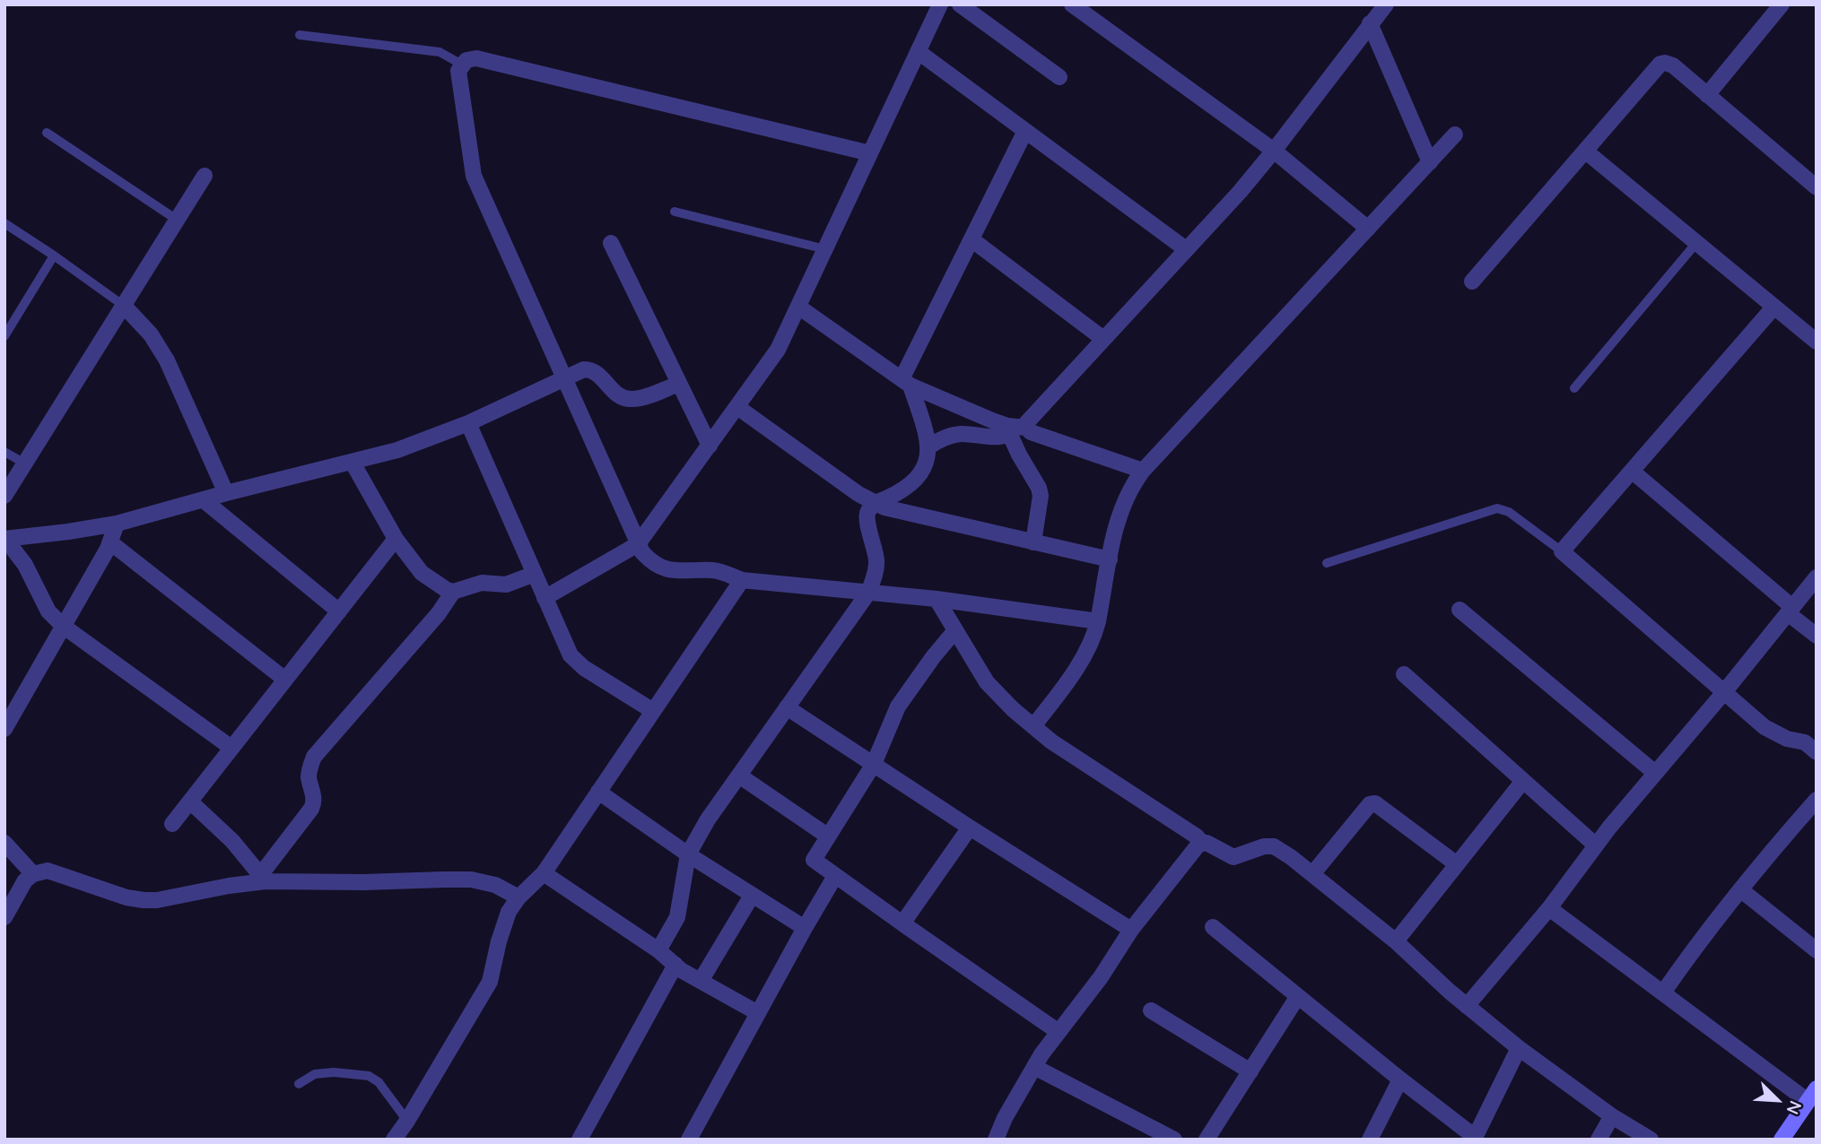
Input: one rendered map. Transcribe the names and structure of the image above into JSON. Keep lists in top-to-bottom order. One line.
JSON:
{"north":"bottom right"}
